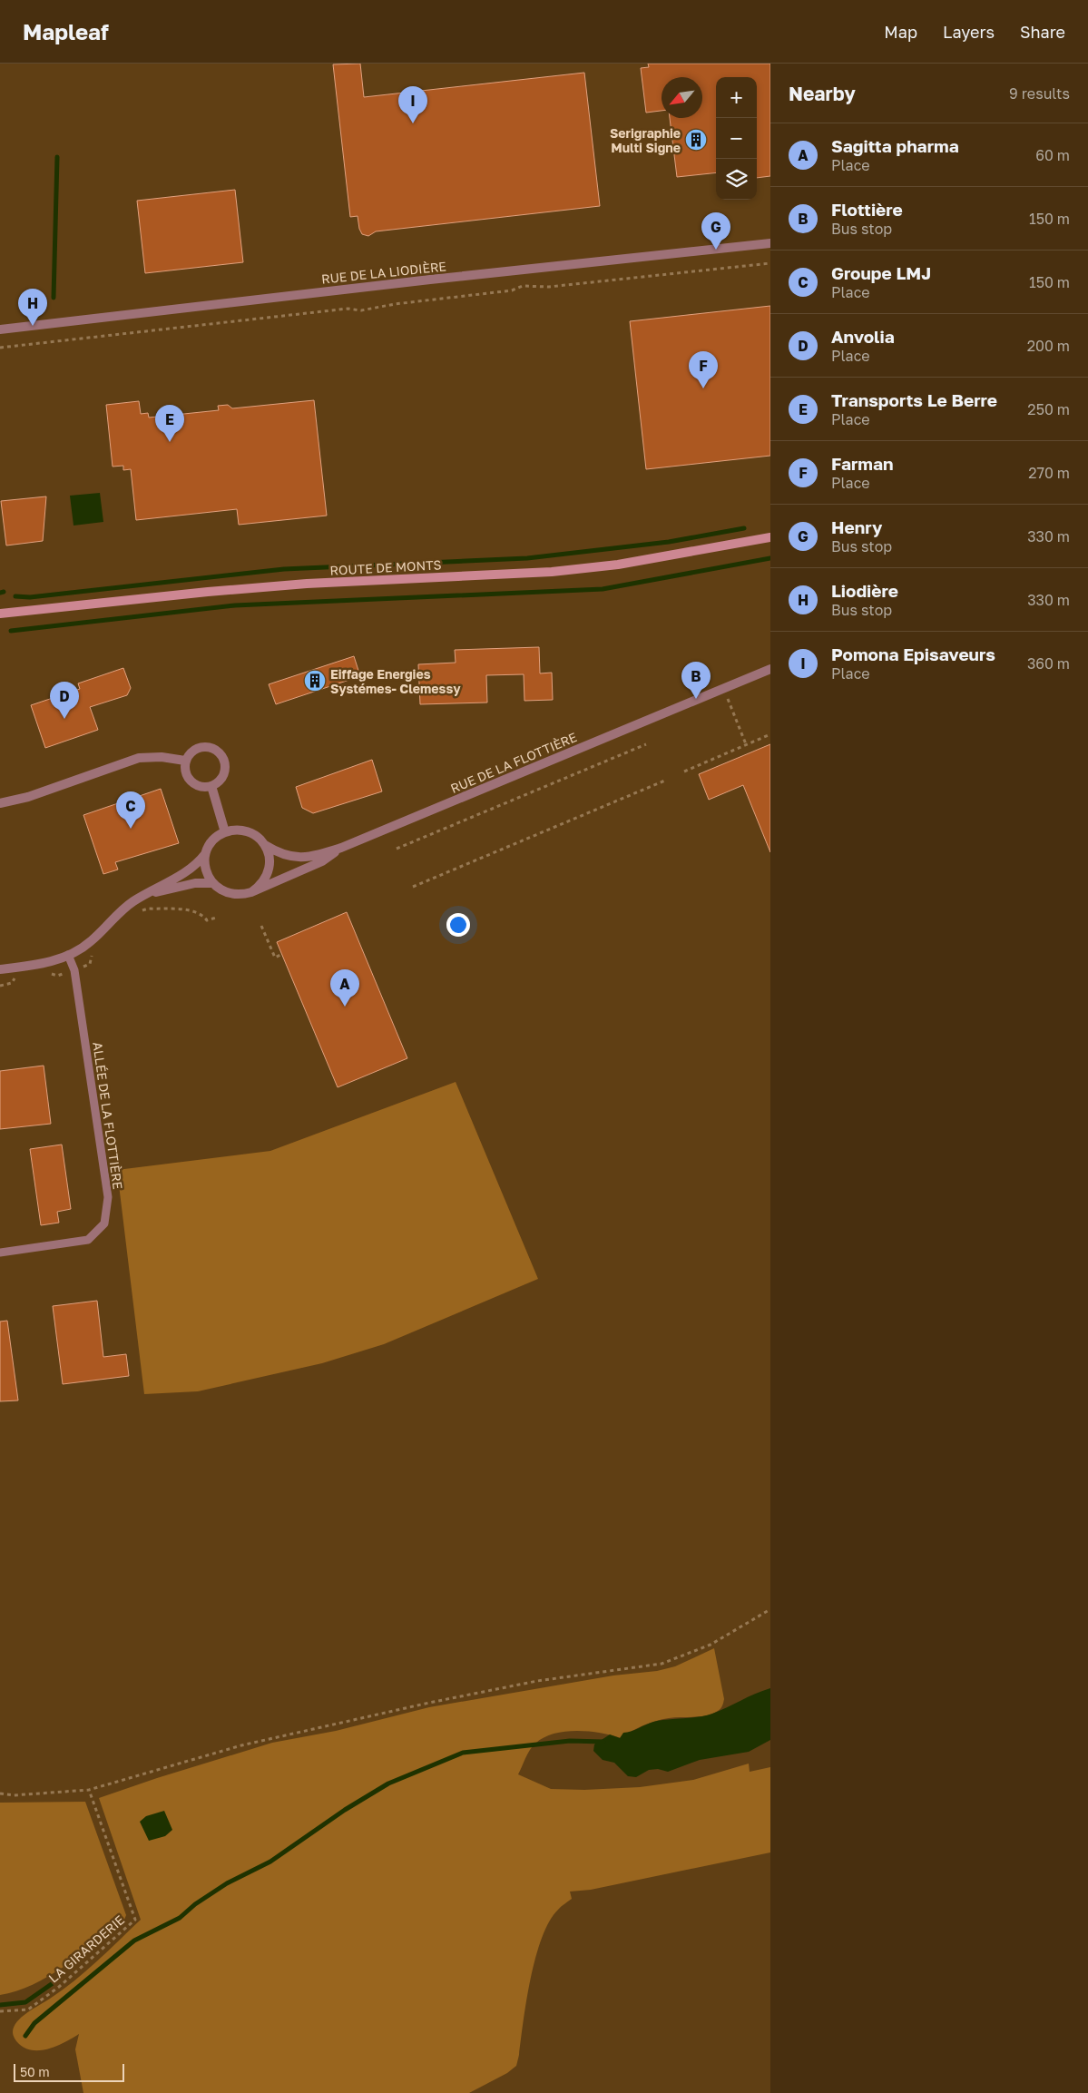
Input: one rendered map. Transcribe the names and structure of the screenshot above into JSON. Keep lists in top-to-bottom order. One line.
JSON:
{"streets":{"main road":["ROUTE DE MONTS"],"street":["RUE DE LA LIODIÈRE","RUE DE LA FLOTTIÈRE"],"lane":["ALLÉE DE LA FLOTTIÈRE"],"path":["LA GIRARDERIE"]},"places":{"building":["Serigraphie Multi Signe","Eiffage Energies Systémes- Clemessy"]},"scale_bar":"50 m","north":"bottom left","page":{"header":"Mapleaf","nav":["Map","Layers","Share"],"heading":["Nearby","9 results"],"map_buttons":["+","−"],"pins":["I","G","H","F","E","B","D","C","A"],"list":[{"mark":"A","name":"Sagitta pharma","note":"Place","value":"60 m"},{"mark":"B","name":"Flottière","note":"Bus stop","value":"150 m"},{"mark":"C","name":"Groupe LMJ","note":"Place","value":"150 m"},{"mark":"D","name":"Anvolia","note":"Place","value":"200 m"},{"mark":"E","name":"Transports Le Berre","note":"Place","value":"250 m"},{"mark":"F","name":"Farman","note":"Place","value":"270 m"},{"mark":"G","name":"Henry","note":"Bus stop","value":"330 m"},{"mark":"H","name":"Liodière","note":"Bus stop","value":"330 m"},{"mark":"I","name":"Pomona Episaveurs","note":"Place","value":"360 m"}],"scale":"50 m"}}
